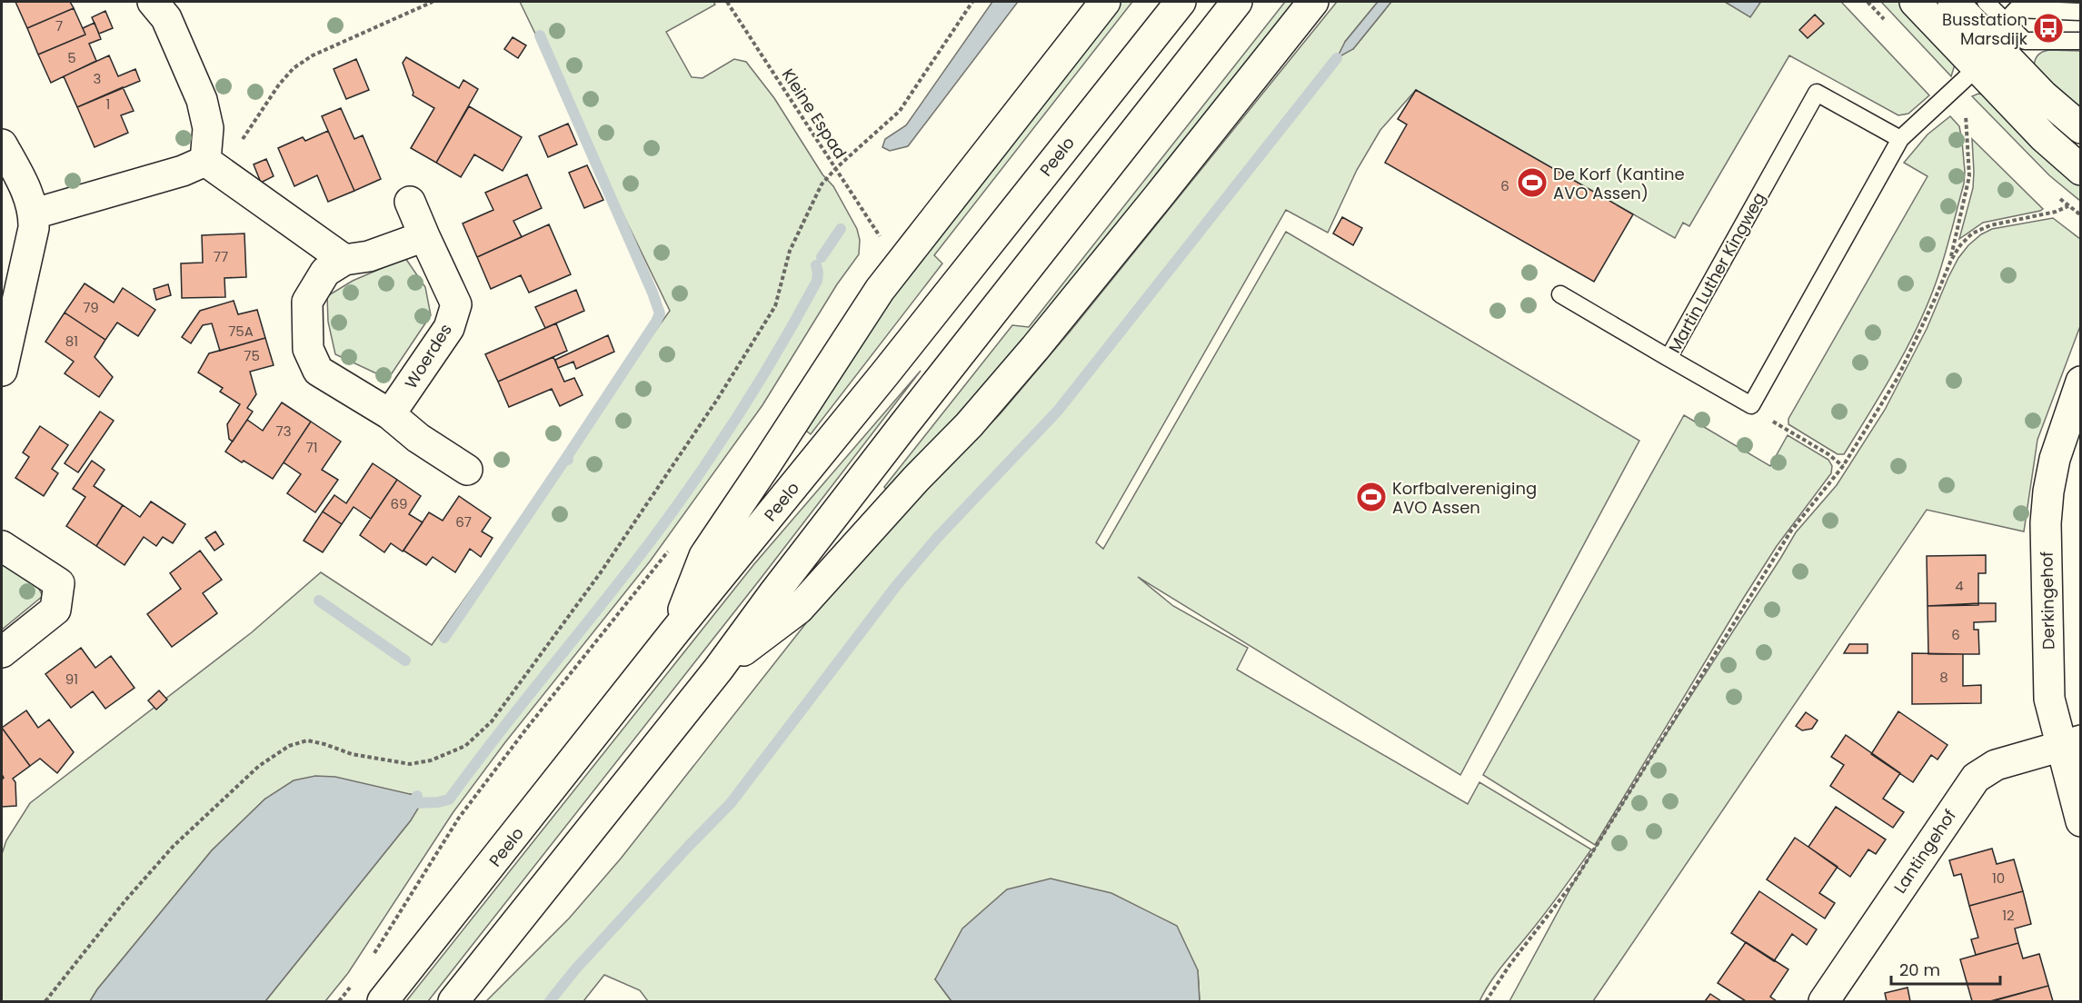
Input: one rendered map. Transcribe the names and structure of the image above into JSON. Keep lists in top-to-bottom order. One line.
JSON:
{"streets":{"main road":["Peelo","Woerdes","Derkingehof","Lantingehof"],"lane":["Martin Luther Kingweg"],"path":["Kleine Espad"]},"crossings":[["Derkingehof","Lantingehof"]],"places":{"bus stop":["Busstation Marsdijk"],"sports":["De Korf (Kantine AVO Assen)","Korfbalvereniging AVO Assen"]},"house_numbers":["7","5","3","1","6","77","79","75A","81","75","73","71","69","67","4","6","8","91","10","12"],"scale_bar":"20 m"}
